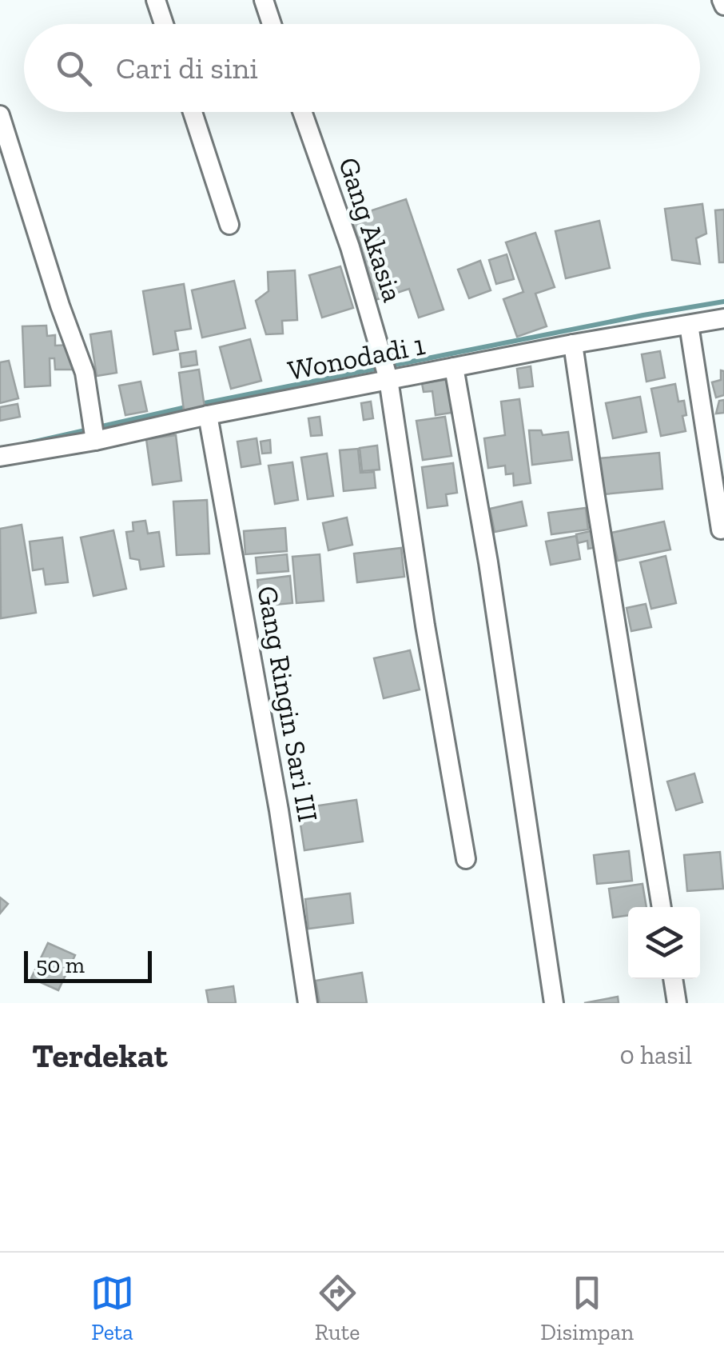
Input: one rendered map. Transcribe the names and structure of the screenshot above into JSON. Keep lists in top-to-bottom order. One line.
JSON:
{"streets":{"street":["Gang Akasia","Wonodadi 1","Gang Ringin Sari III"]},"crossings":[["Gang Akasia","Wonodadi 1"],["Wonodadi 1","Gang Ringin Sari III"]],"scale_bar":"50 m","page":{"search":"Cari di sini","scale":"50 m","heading":["Terdekat","0 hasil"],"nav":["Peta","Rute","Disimpan"]}}
